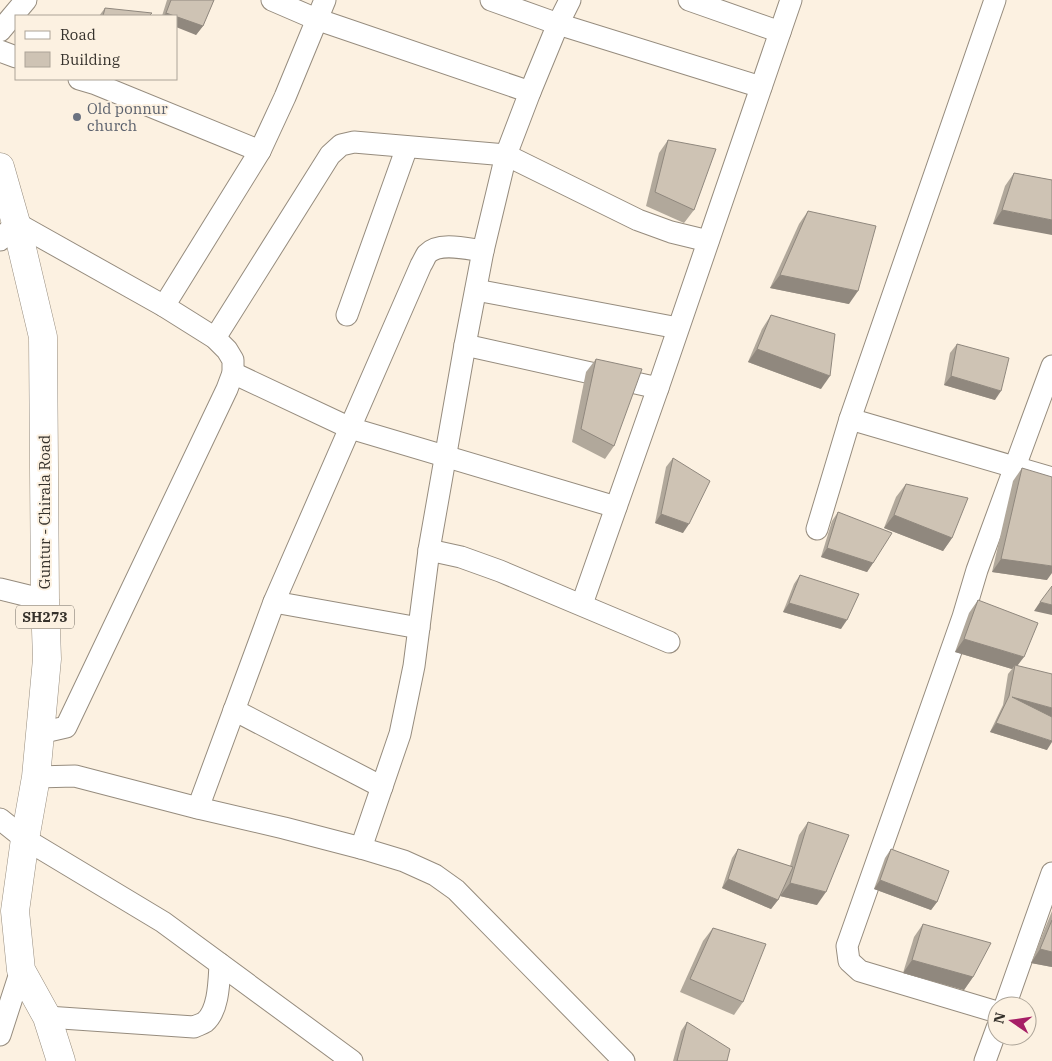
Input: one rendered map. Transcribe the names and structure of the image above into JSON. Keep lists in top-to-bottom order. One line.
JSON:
{"streets":{"main road":["Guntur - Chirala Road","SH273"]},"places":["Old ponnur church"],"legend":["Road","Building"],"north":"left"}
